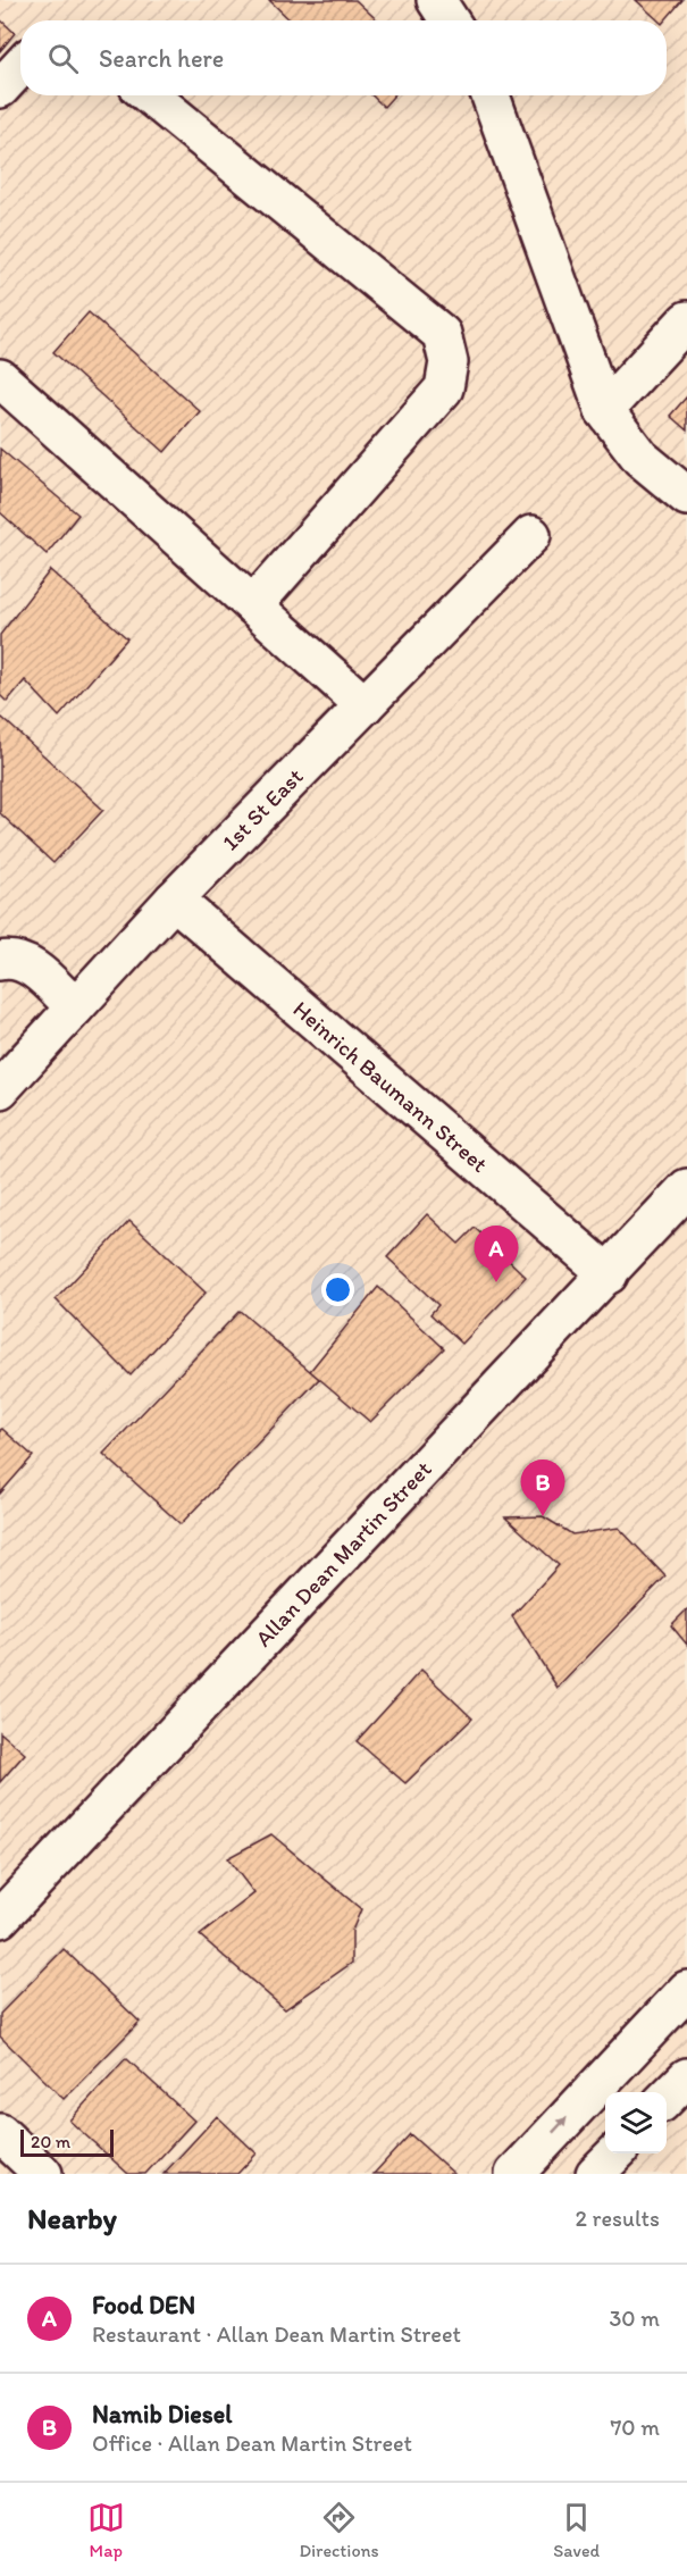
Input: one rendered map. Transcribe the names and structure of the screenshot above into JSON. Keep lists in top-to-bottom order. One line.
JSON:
{"streets":{"street":["1st St East","Heinrich Baumann Street","Allan Dean Martin Street"]},"crossings":[["1st St East","Heinrich Baumann Street"],["Heinrich Baumann Street","Allan Dean Martin Street"]],"scale_bar":"20 m","page":{"search":"Search here","pins":["A","B"],"scale":"20 m","heading":["Nearby","2 results"],"list":[{"mark":"A","name":"Food DEN","note":"Restaurant · Allan Dean Martin Street","value":"30 m"},{"mark":"B","name":"Namib Diesel","note":"Office · Allan Dean Martin Street","value":"70 m"}],"nav":["Map","Directions","Saved"]}}
